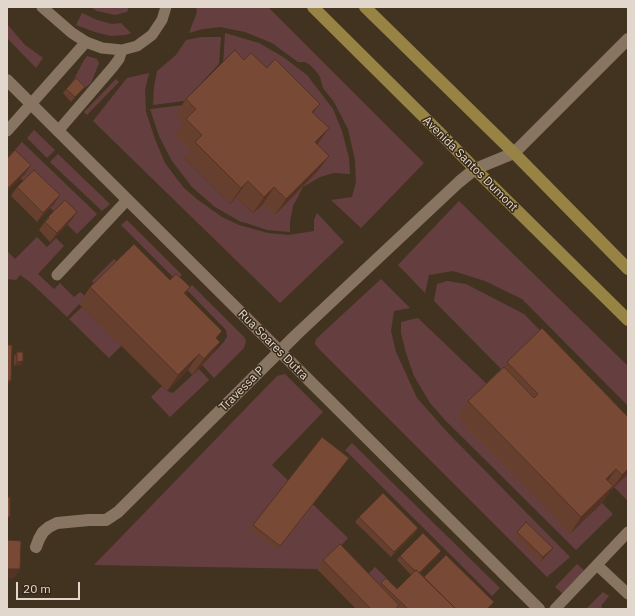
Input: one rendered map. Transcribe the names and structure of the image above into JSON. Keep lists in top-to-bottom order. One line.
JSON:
{"streets":{"main road":["Avenida Santos Dumont"],"street":["Rua Soares Dutra","Travessa P"]},"crossings":[["Avenida Santos Dumont","Travessa P"],["Rua Soares Dutra","Travessa P"]],"scale_bar":"20 m"}
